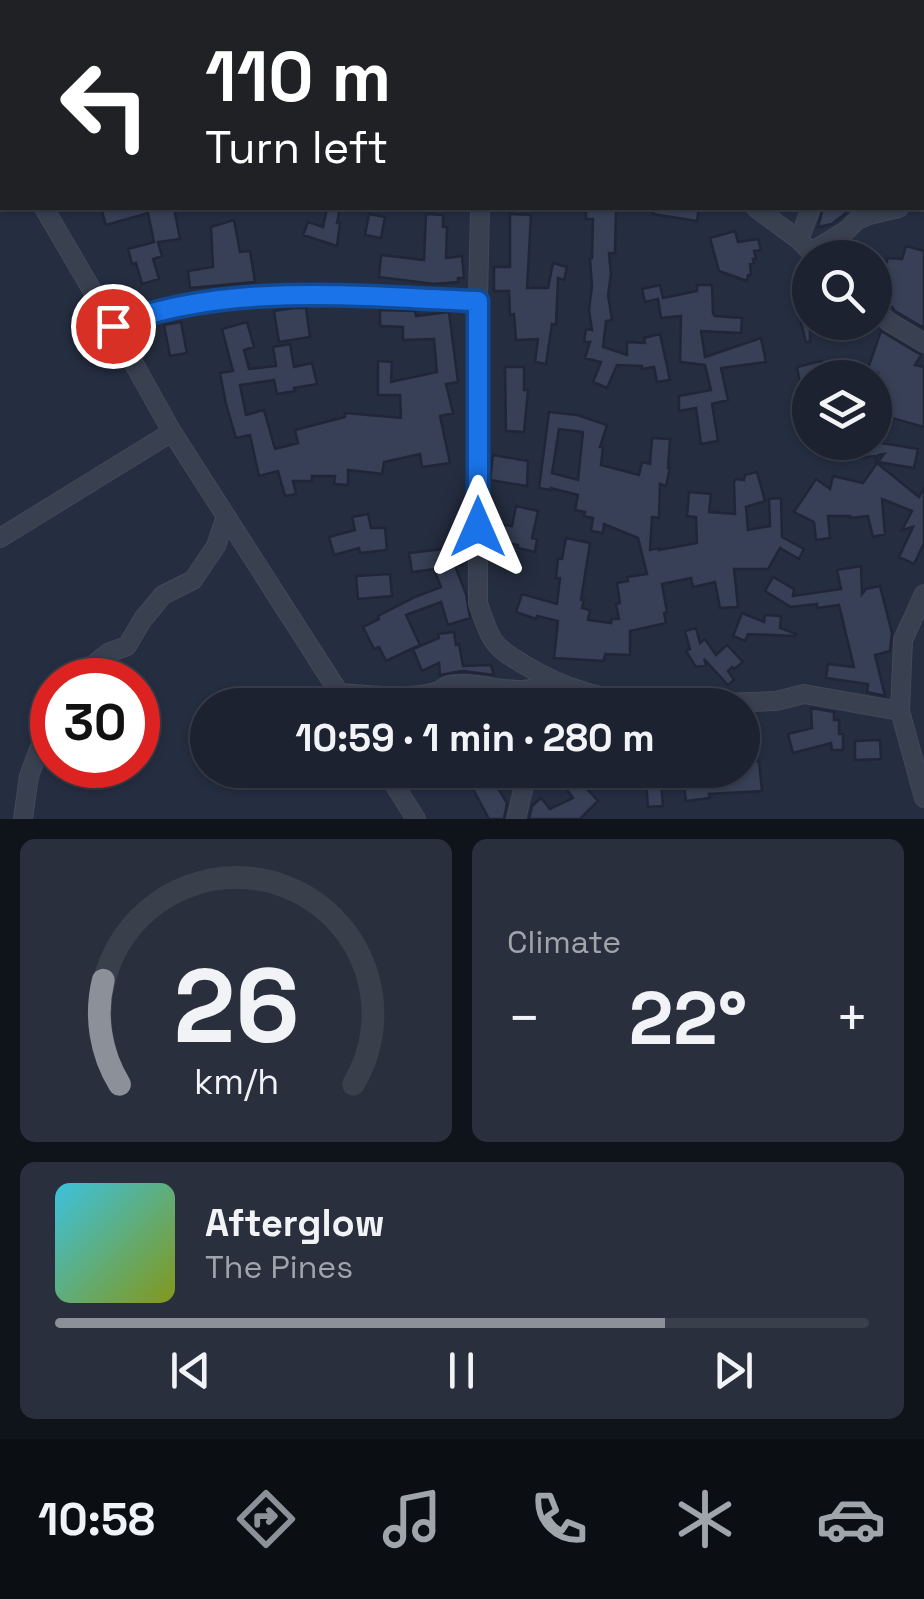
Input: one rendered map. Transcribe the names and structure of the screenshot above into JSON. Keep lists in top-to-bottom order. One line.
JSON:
{"page":{"turn":["110 m","Turn left"],"limit":"30","trip":"10:59 · 1 min · 280 m","tile":"Climate","heat":["−","22°","+"],"song":["Afterglow","The Pines"],"tabs":"10:58","gauge":["26","km/h"]}}
